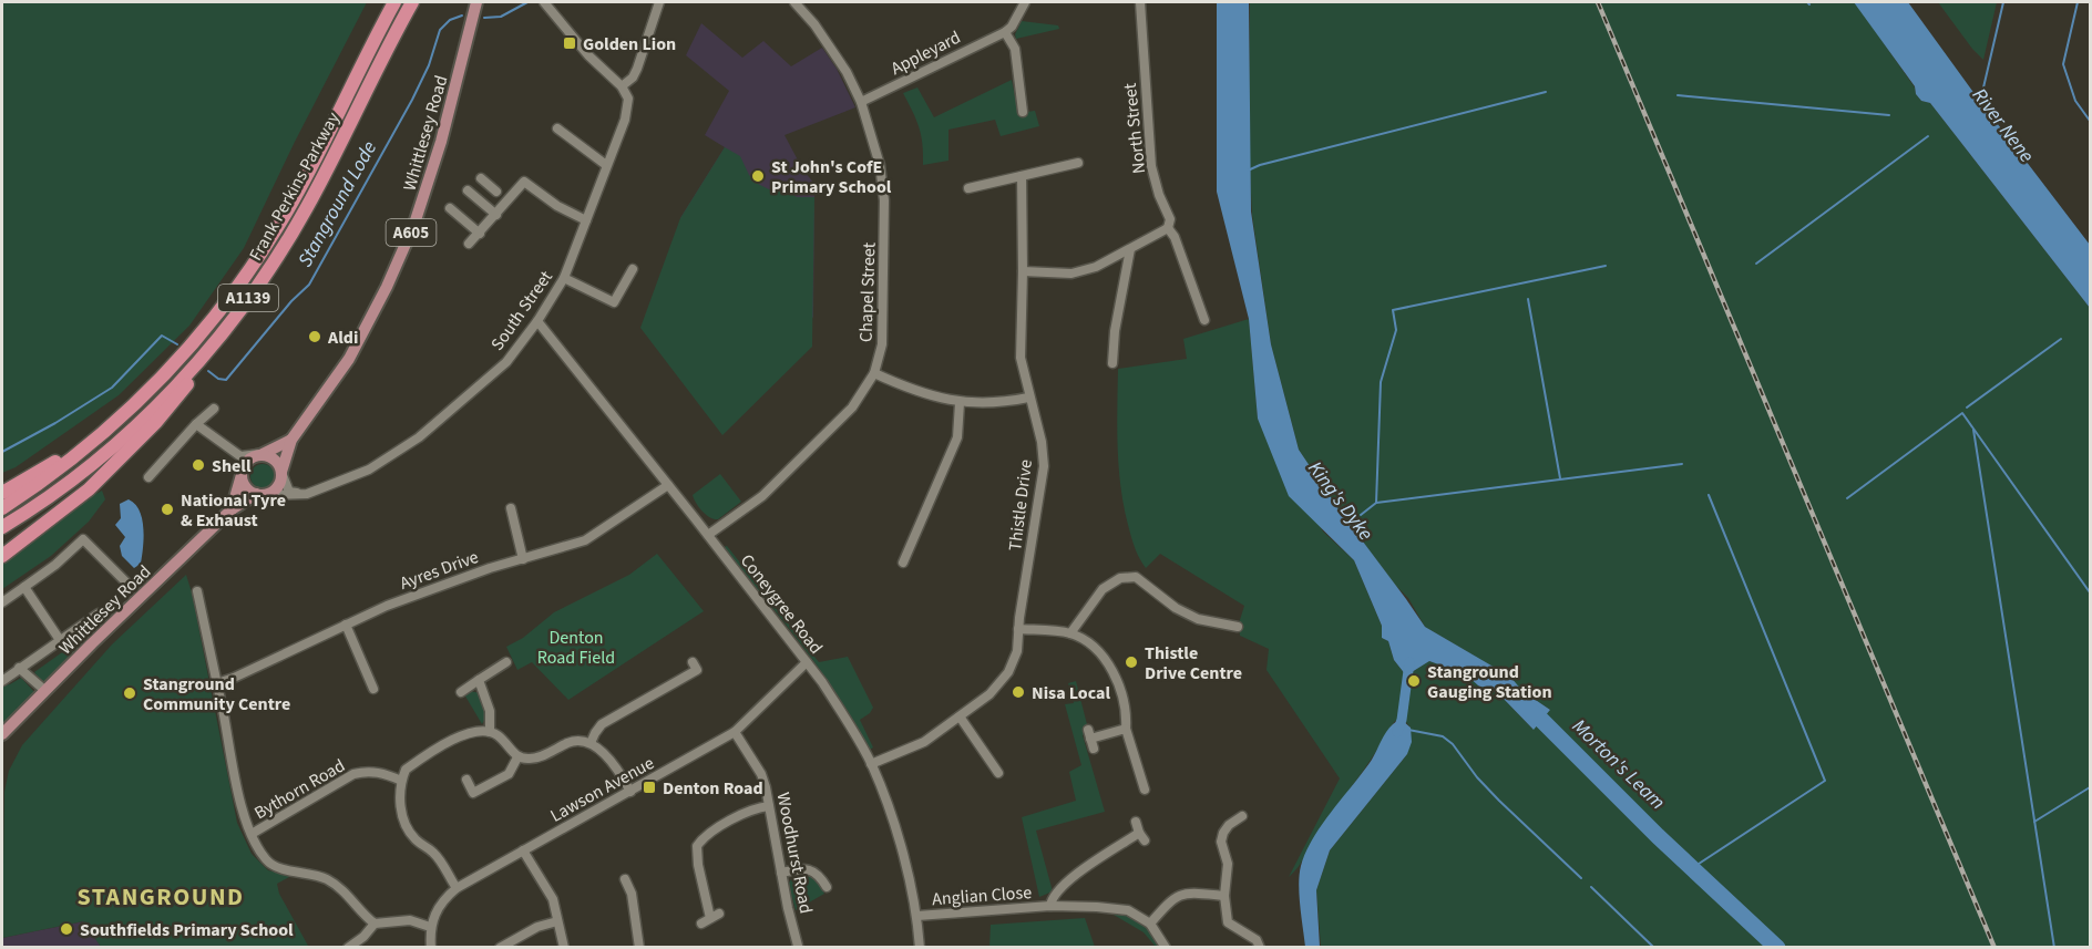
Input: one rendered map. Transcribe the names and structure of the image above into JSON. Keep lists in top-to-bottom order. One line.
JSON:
{"streets":{"highway":["Frank Perkins Parkway","A1139"],"main road":["Whittlesey Road","A605"],"street":["Appleyard","North Street","Chapel Street","South Street","Thistle Drive","Ayres Drive","Coneygree Road","Bythorn Road","Lawson Avenue","Woodhurst Road","Anglian Close"]},"crossings":[["Appleyard","Chapel Street"],["Whittlesey Road","A605"],["Whittlesey Road","South Street"],["Frank Perkins Parkway","A1139"],["A605","South Street"],["Chapel Street","Coneygree Road"],["South Street","Coneygree Road"],["Thistle Drive","Coneygree Road"],["Ayres Drive","Coneygree Road"],["Coneygree Road","Lawson Avenue"],["Coneygree Road","Anglian Close"],["Lawson Avenue","Woodhurst Road"]],"districts":["STANGROUND"],"water":["River Nene","Stanground Lode","King's Dyke","Morton's Leam"],"parks":["Denton Road Field"],"places":{"transit":["Golden Lion","Denton Road"],"other":["St John's CofE Primary School","Aldi","Shell","National Tyre & Exhaust","Thistle Drive Centre","Stanground Gauging Station","Nisa Local","Stanground Community Centre","Southfields Primary School"]}}
